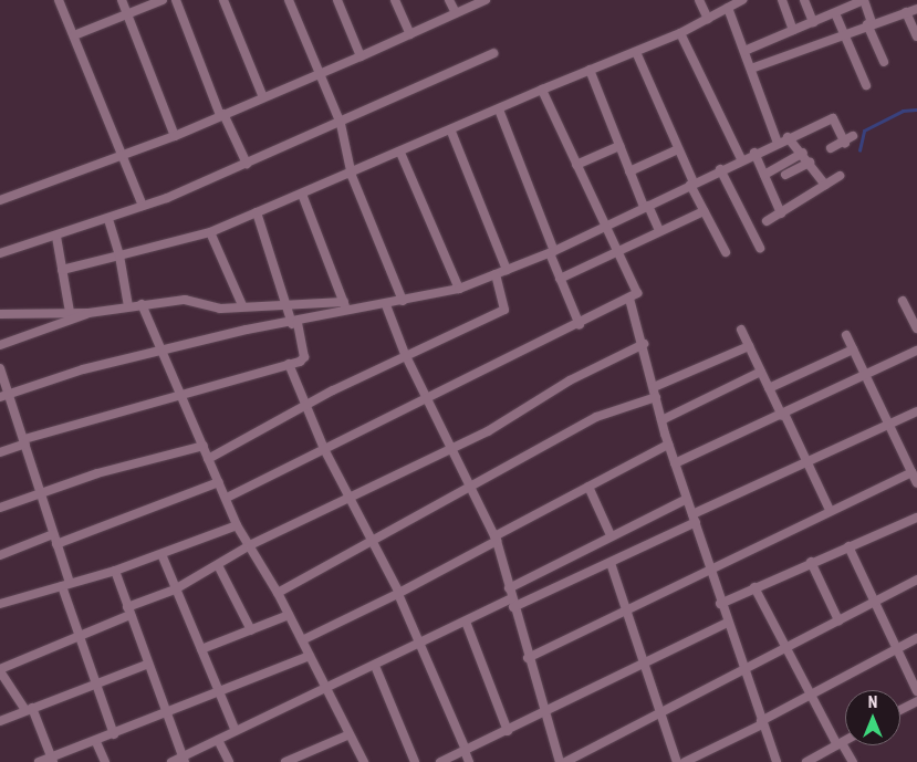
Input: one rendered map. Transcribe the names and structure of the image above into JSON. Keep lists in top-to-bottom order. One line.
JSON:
{"north":"top"}
